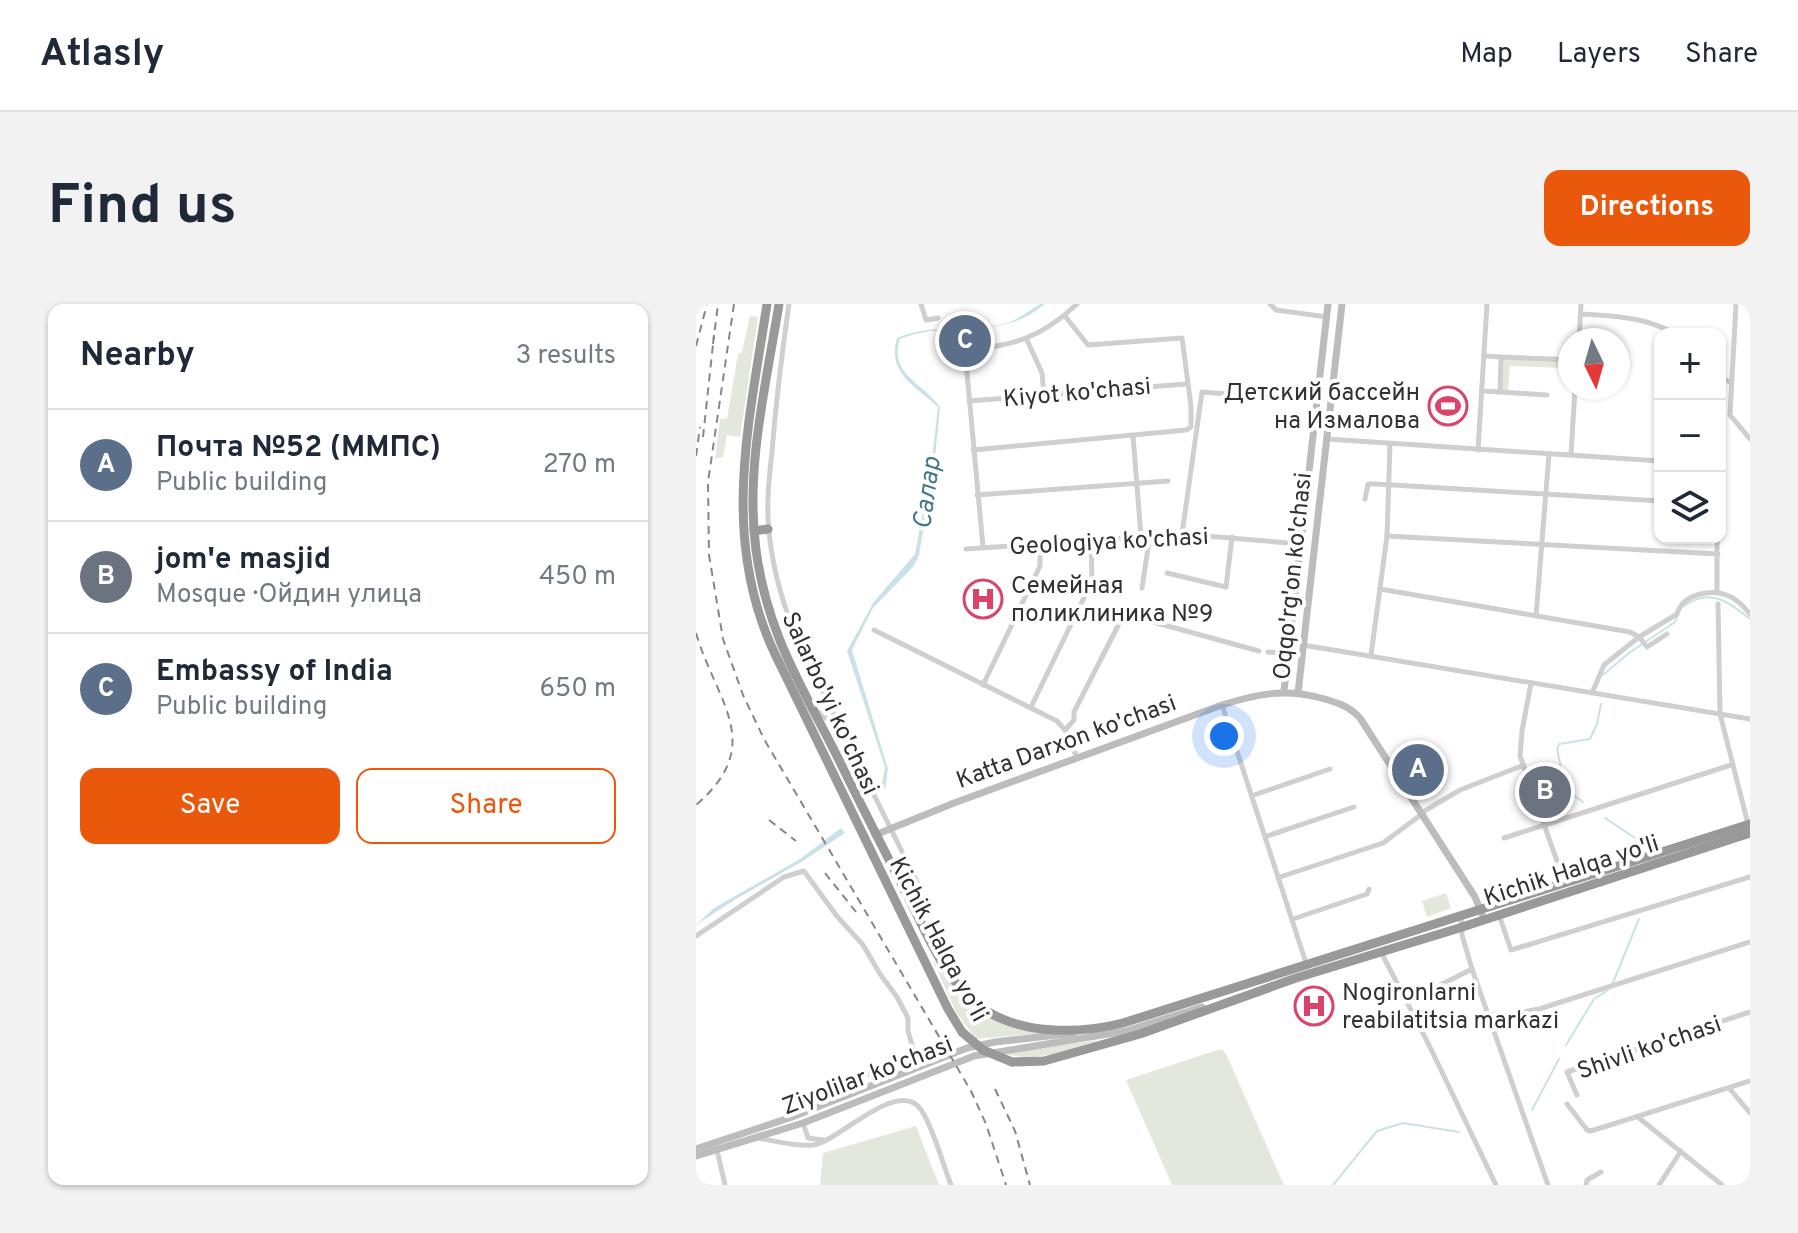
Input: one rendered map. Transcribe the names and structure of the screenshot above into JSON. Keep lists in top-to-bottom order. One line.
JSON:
{"streets":{"highway":["Kichik Halqa yo'li"],"main road":["Oqqo'rg'on ko'chasi","Katta Darxon ko'chasi","Ziyolilar ko'chasi"],"street":["Kiyot ko'chasi","Geologiya ko'chasi","Salarbo'yi ko'chasi","Shivli ko'chasi"]},"crossings":[["Geologiya ko'chasi","Oqqo'rg'on ko'chasi"],["Oqqo'rg'on ko'chasi","Katta Darxon ko'chasi"],["Oqqo'rg'on ko'chasi","Kichik Halqa yo'li"],["Salarbo'yi ko'chasi","Katta Darxon ko'chasi"],["Katta Darxon ko'chasi","Kichik Halqa yo'li"],["Kichik Halqa yo'li","Ziyolilar ko'chasi"]],"water":["Салар"],"places":{"sports":["Детский бассейн на Измалова"],"hospital":["Семейная поликлиника №9","Nogironlarni reabilatitsia markazi"]},"north":"bottom","page":{"header":"Atlasly","nav":["Map","Layers","Share"],"buttons":["Directions",["Save","Share"]],"title":"Find us","heading":["Nearby","3 results"],"pins":["C","A","B"],"map_buttons":["+","−"],"list":[{"mark":"A","name":"Почта №52 (ММПС)","note":"Public building","value":"270 m"},{"mark":"B","name":"jom'e masjid","note":"Mosque · Ойдин улица","value":"450 m"},{"mark":"C","name":"Embassy of India","note":"Public building","value":"650 m"}]}}
